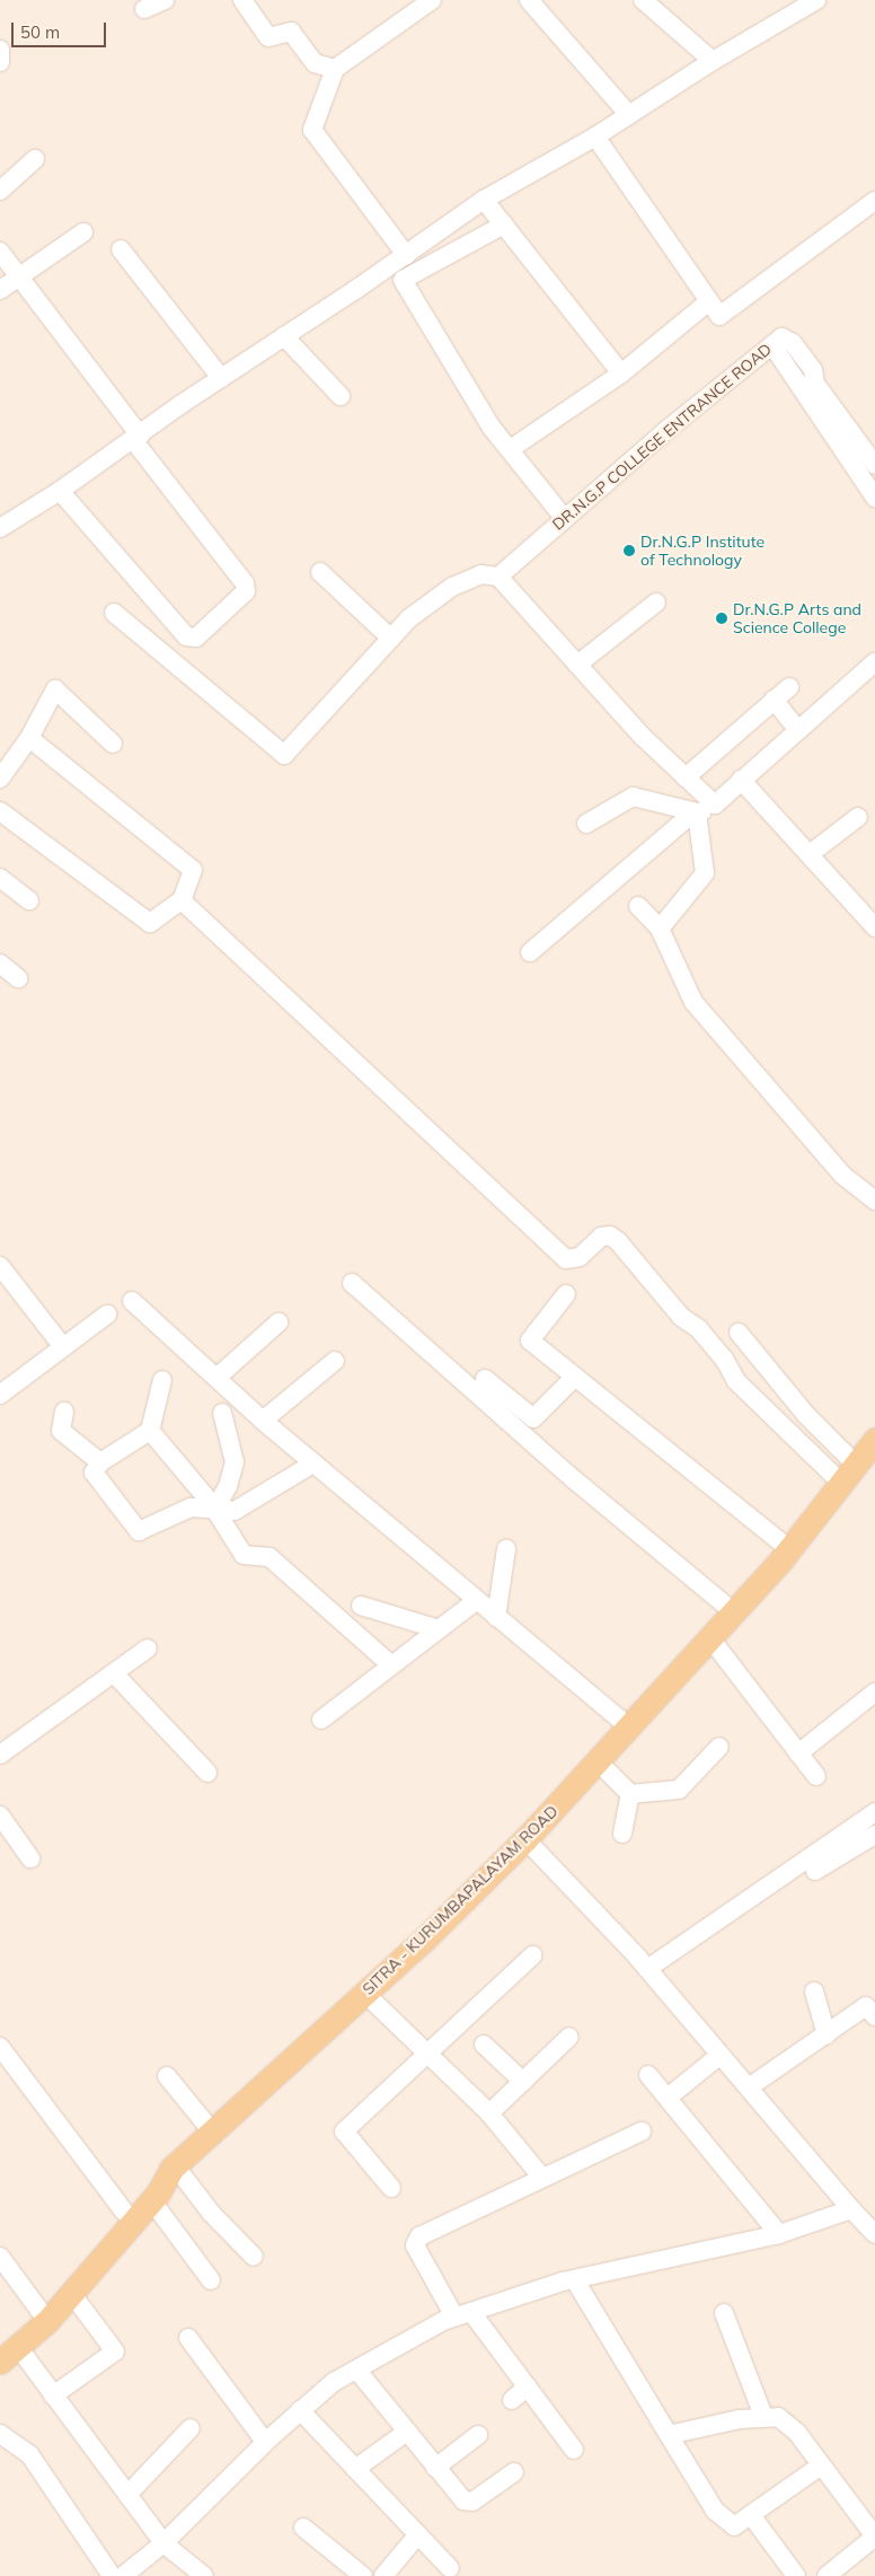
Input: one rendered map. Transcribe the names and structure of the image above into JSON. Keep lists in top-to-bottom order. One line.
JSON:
{"streets":{"main road":["SITRA - KURUMBAPALAYAM ROAD"],"street":["DR.N.G.P COLLEGE ENTRANCE ROAD"]},"places":["Dr.N.G.P Institute of Technology","Dr.N.G.P Arts and Science College"],"scale_bar":"50 m"}
